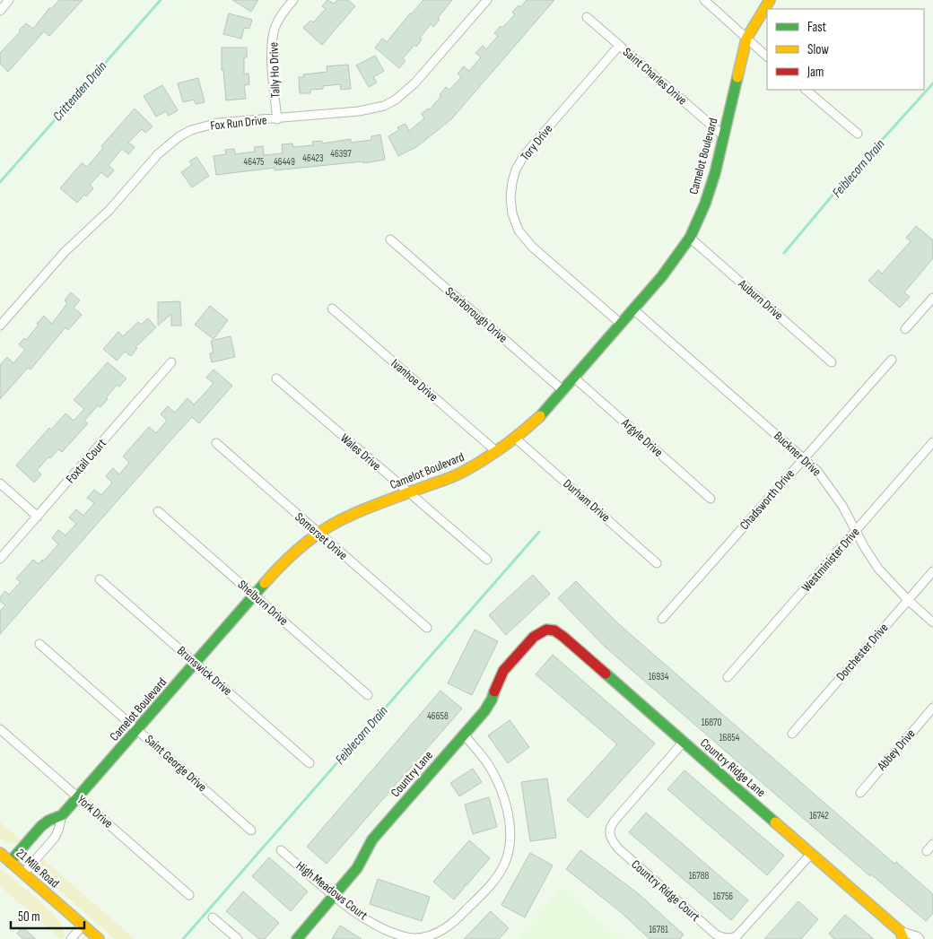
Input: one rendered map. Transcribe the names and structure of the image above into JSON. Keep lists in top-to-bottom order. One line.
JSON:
{"streets":{"street":["Tally Ho Drive","Saint Charles Drive","Fox Run Drive","Tory Drive","Camelot Boulevard","Auburn Drive","Scarborough Drive","Ivanhoe Drive","Argyle Drive","Wales Drive","Buckner Drive","Foxtail Court","Chadsworth Drive","Durham Drive","Somerset Drive","Westminister Drive","Shelburn Drive","Dorchester Drive","Brunswick Drive","Abbey Drive","Saint George Drive","Country Ridge Lane","Country Lane","York Drive","21 Mile Road","High Meadows Court","Country Ridge Court"]},"crossings":[["Tally Ho Drive","Fox Run Drive"],["Saint Charles Drive","Tory Drive"],["Saint Charles Drive","Camelot Boulevard"],["Tory Drive","Camelot Boulevard"],["Camelot Boulevard","Auburn Drive"],["Camelot Boulevard","Scarborough Drive"],["Camelot Boulevard","Ivanhoe Drive"],["Camelot Boulevard","Argyle Drive"],["Camelot Boulevard","Wales Drive"],["Camelot Boulevard","Buckner Drive"],["Camelot Boulevard","Durham Drive"],["Camelot Boulevard","Somerset Drive"],["Camelot Boulevard","Shelburn Drive"],["Camelot Boulevard","Brunswick Drive"],["Camelot Boulevard","Saint George Drive"],["Camelot Boulevard","York Drive"],["Camelot Boulevard","21 Mile Road"],["Buckner Drive","Chadsworth Drive"],["Buckner Drive","Westminister Drive"],["Buckner Drive","Dorchester Drive"],["Country Ridge Lane","Country Lane"],["Country Ridge Lane","Country Ridge Court"],["Country Lane","High Meadows Court"]],"water":["Crittenden Drain","Feiblecorn Drain"],"house_numbers":["46397","46423","46475","46449","16934","46658","16870","16854","16742","16788","16756","16781"],"legend":["Fast","Slow","Jam"],"scale_bar":"50 m"}
